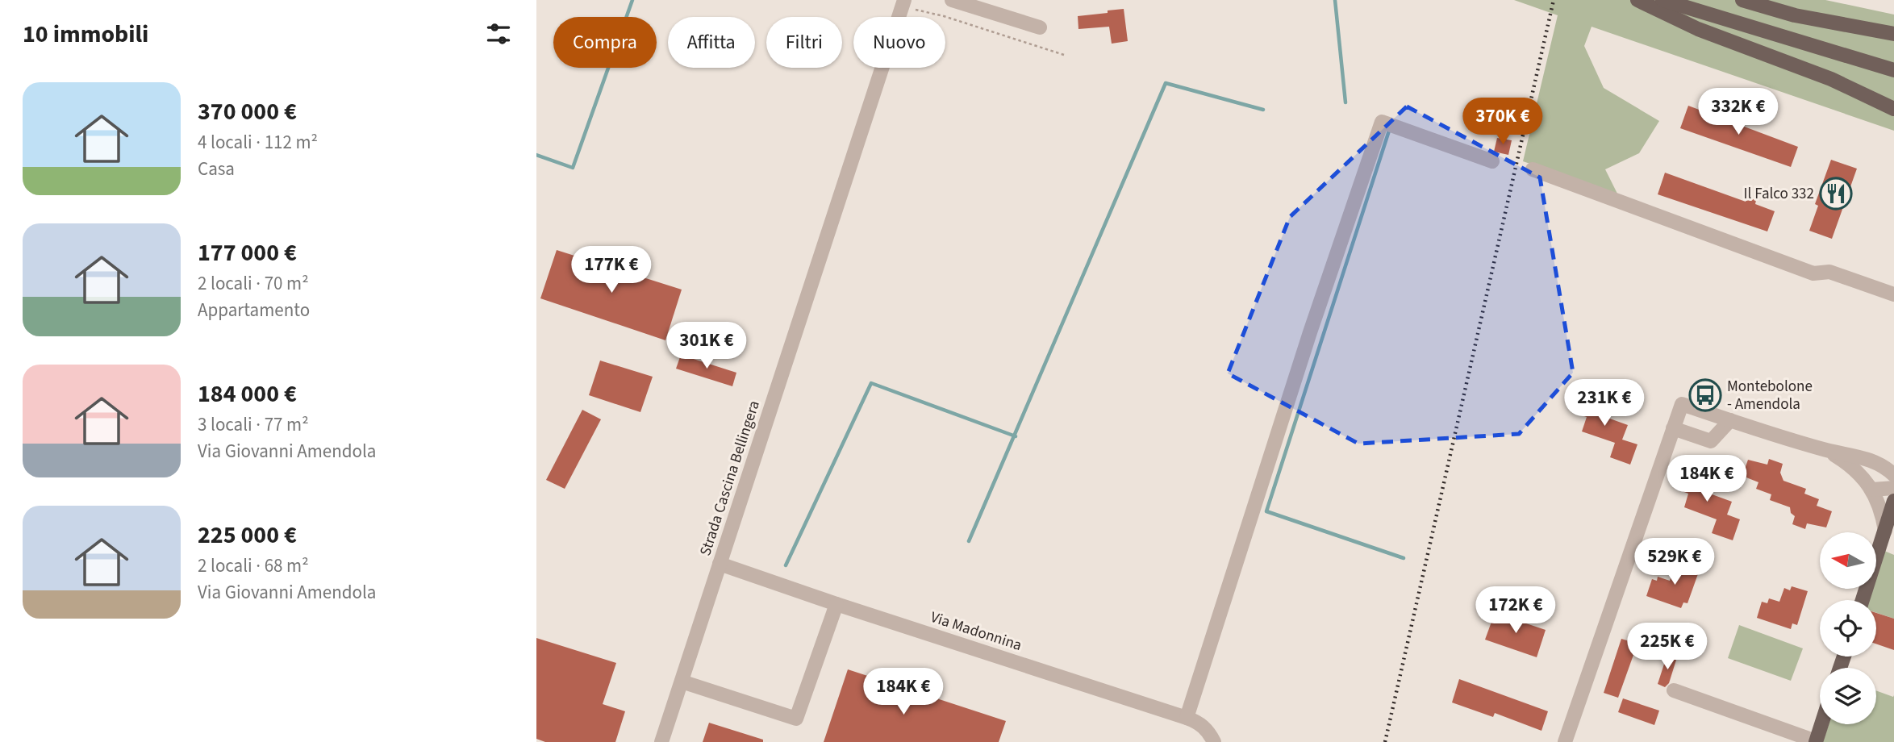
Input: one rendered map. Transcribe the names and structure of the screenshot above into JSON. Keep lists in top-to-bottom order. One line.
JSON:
{"streets":{"street":["Strada Cascina Bellingera","Via Madonnina"]},"crossings":[["Strada Cascina Bellingera","Via Madonnina"]],"places":{"restaurant":["Il Falco 332"],"bus stop":["Montebolone - Amendola"]},"north":"left","page":{"heading":"10 immobili","chip":["Compra","Affitta","Filtri","Nuovo"],"list":[{"name":"370 000 €","note":"4 locali · 112 m² · Casa"},{"name":"177 000 €","note":"2 locali · 70 m² · Appartamento"},{"name":"184 000 €","note":"3 locali · 77 m² · Via Giovanni Amendola"},{"name":"225 000 €","note":"2 locali · 68 m² · Via Giovanni Amendola"}],"price":["332K €","370K €","177K €","301K €","231K €","184K €","529K €","172K €","225K €","184K €"]}}
